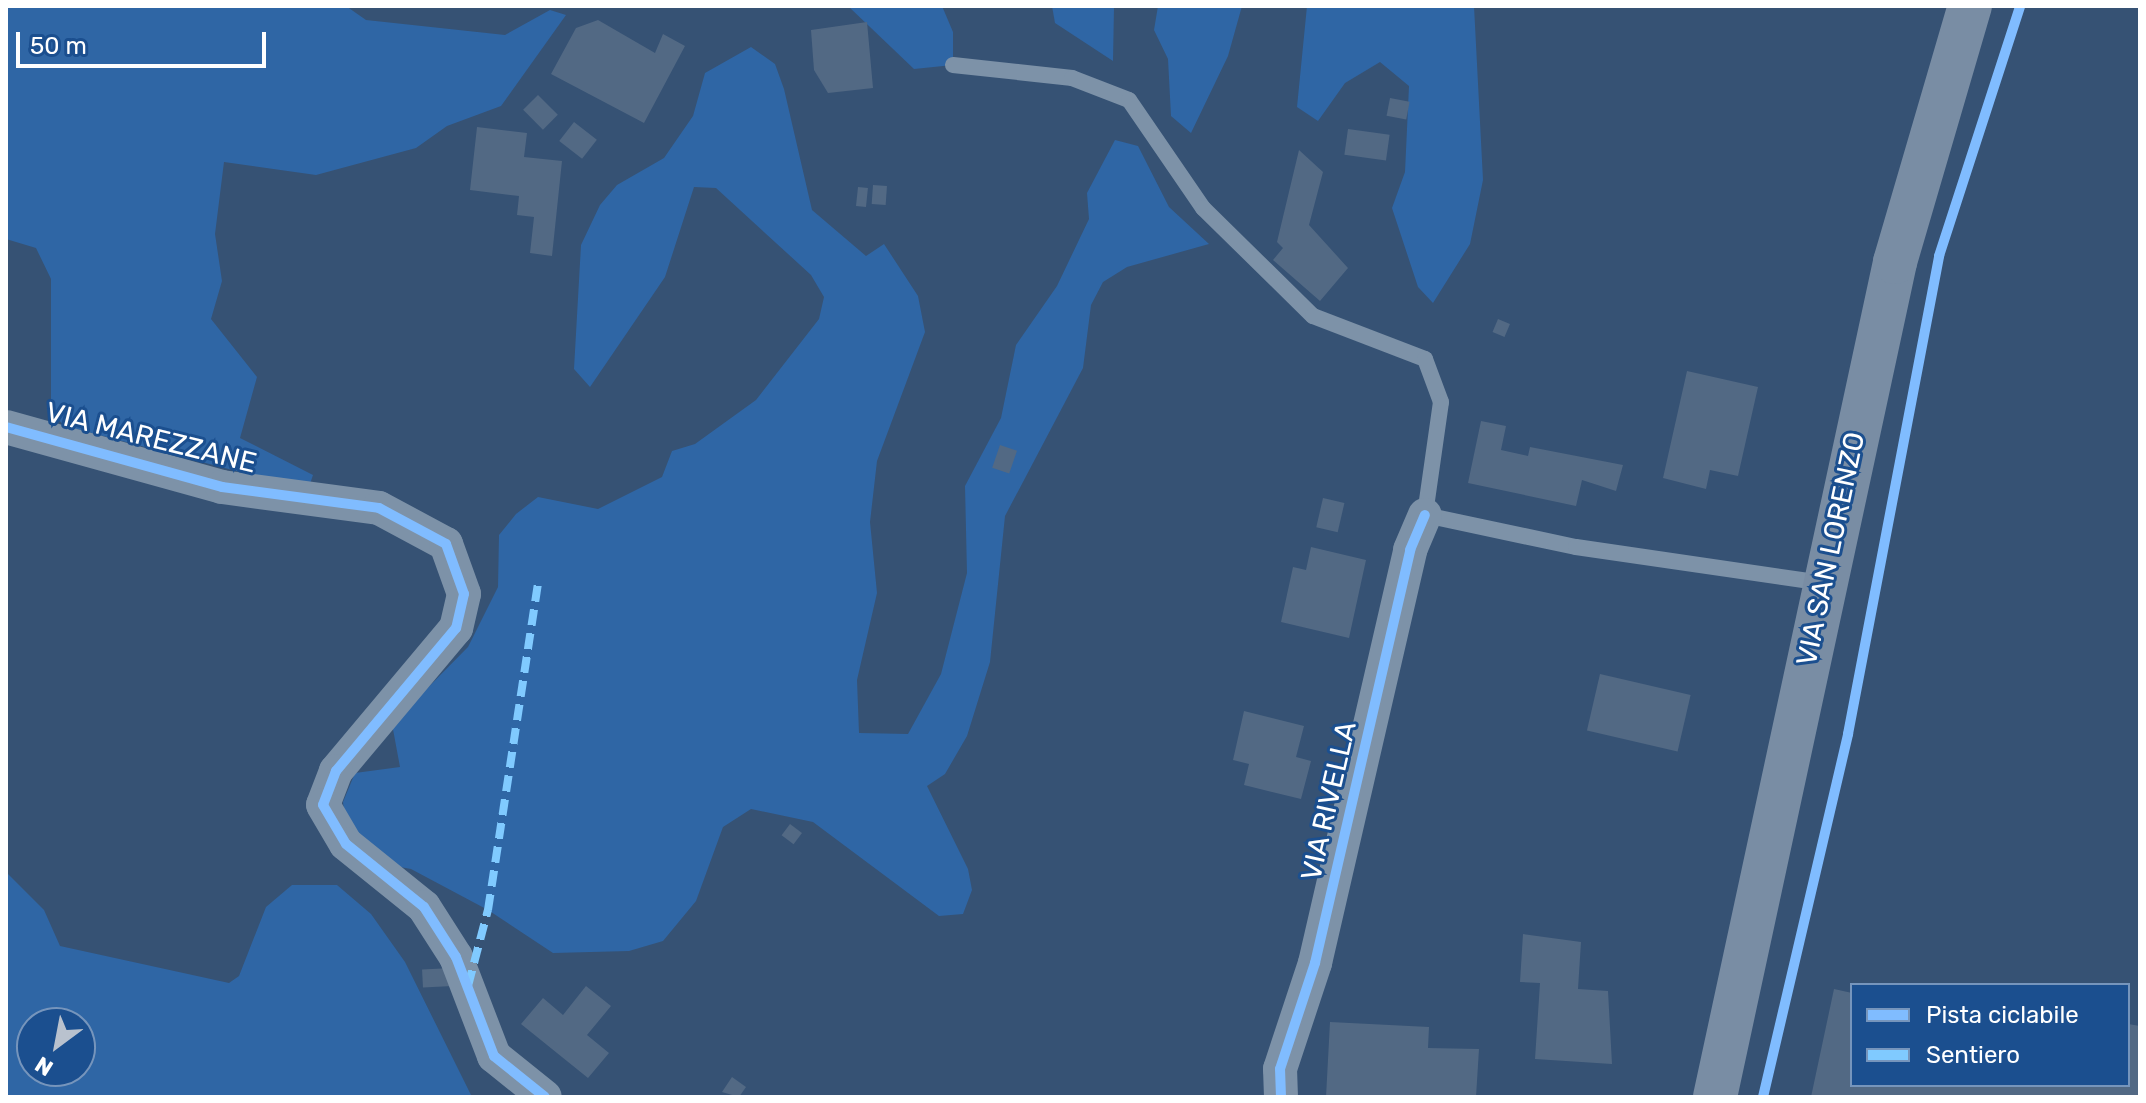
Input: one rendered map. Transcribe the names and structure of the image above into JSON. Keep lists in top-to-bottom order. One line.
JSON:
{"streets":{"main road":["VIA SAN LORENZO"],"street":["VIA MAREZZANE","VIA RIVELLA"]},"legend":["Pista ciclabile","Sentiero"],"scale_bar":"50 m","north":"bottom left"}
